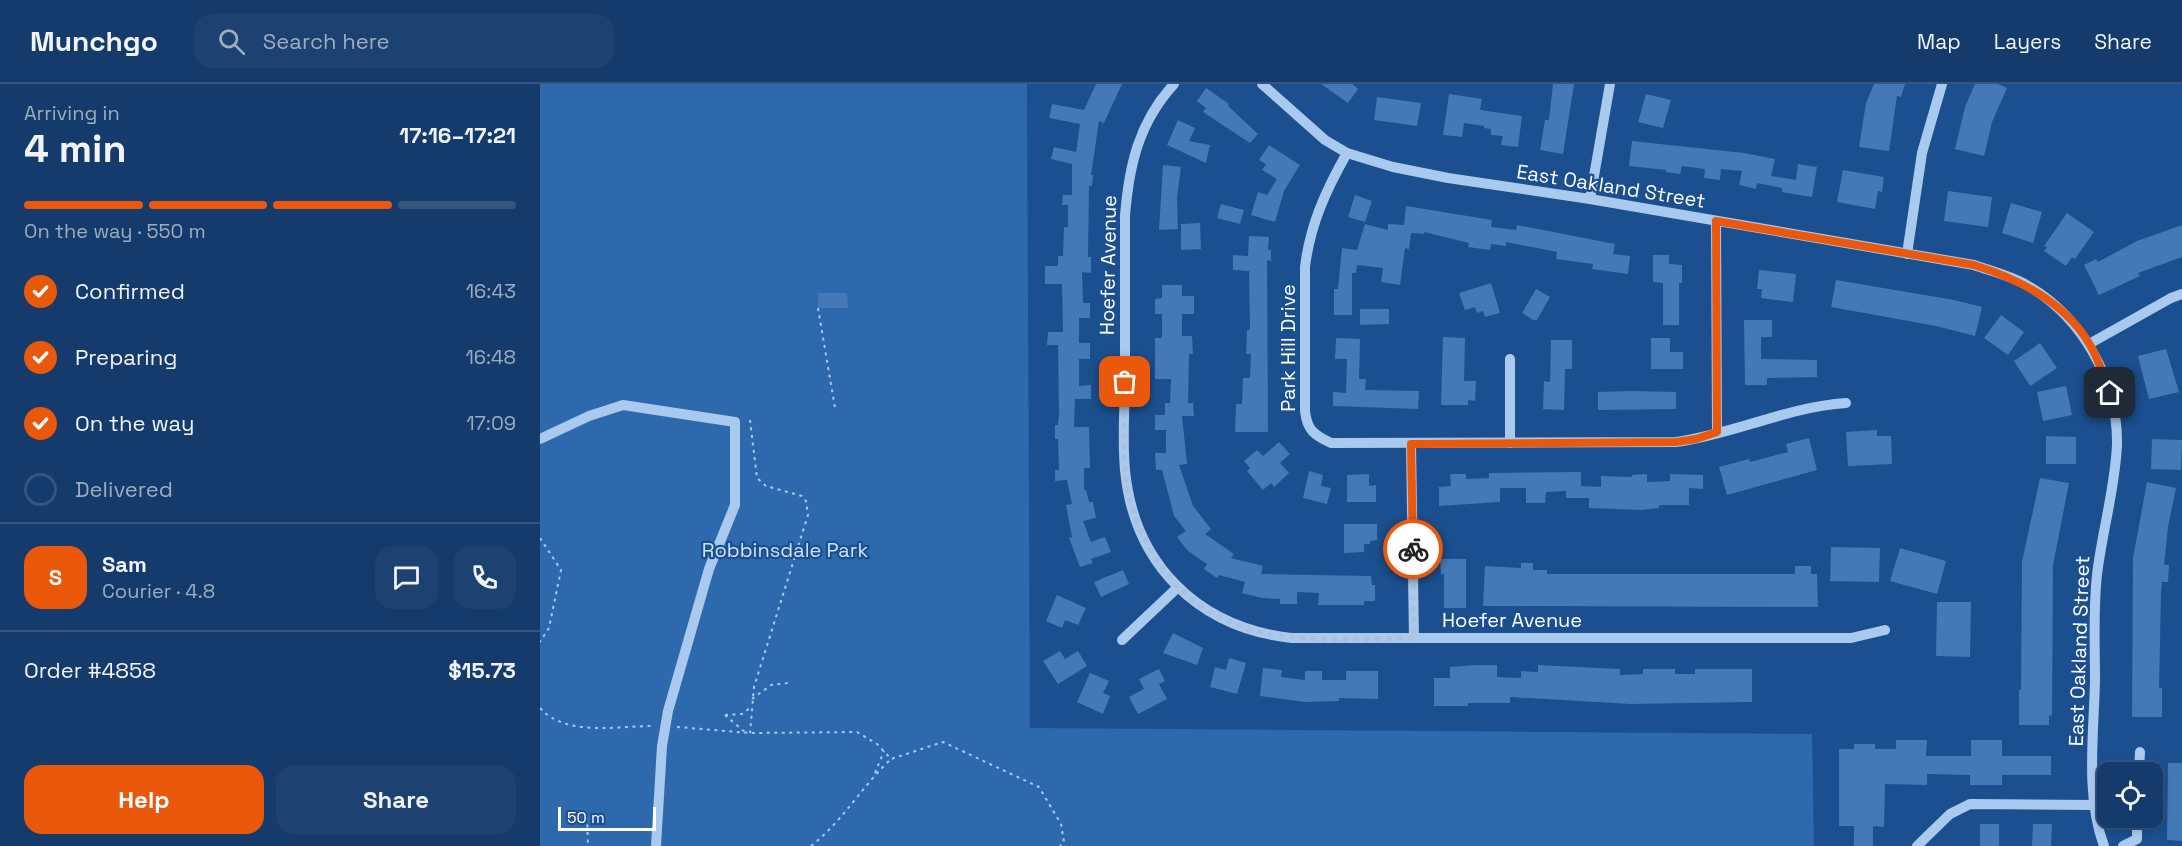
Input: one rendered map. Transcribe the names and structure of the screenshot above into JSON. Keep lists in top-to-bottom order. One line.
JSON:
{"streets":{"street":["East Oakland Street","Hoefer Avenue","Park Hill Drive"]},"crossings":[["East Oakland Street","Park Hill Drive"]],"parks":["Robbinsdale Park"],"scale_bar":"50 m","page":{"header":"Munchgo","search":"Search here","nav":["Map","Layers","Share"],"heading":["4 min","Arriving in","17:16–17:21"],"panel":["Sam","Courier · 4.8","Order #4858","$15.73"],"bar":"On the way · 550 m","list":[["Confirmed","16:43"],["Preparing","16:48"],["On the way","17:09"],"Delivered"],"round":"S","buttons":["Help","Share"],"scale":"50 m"}}
